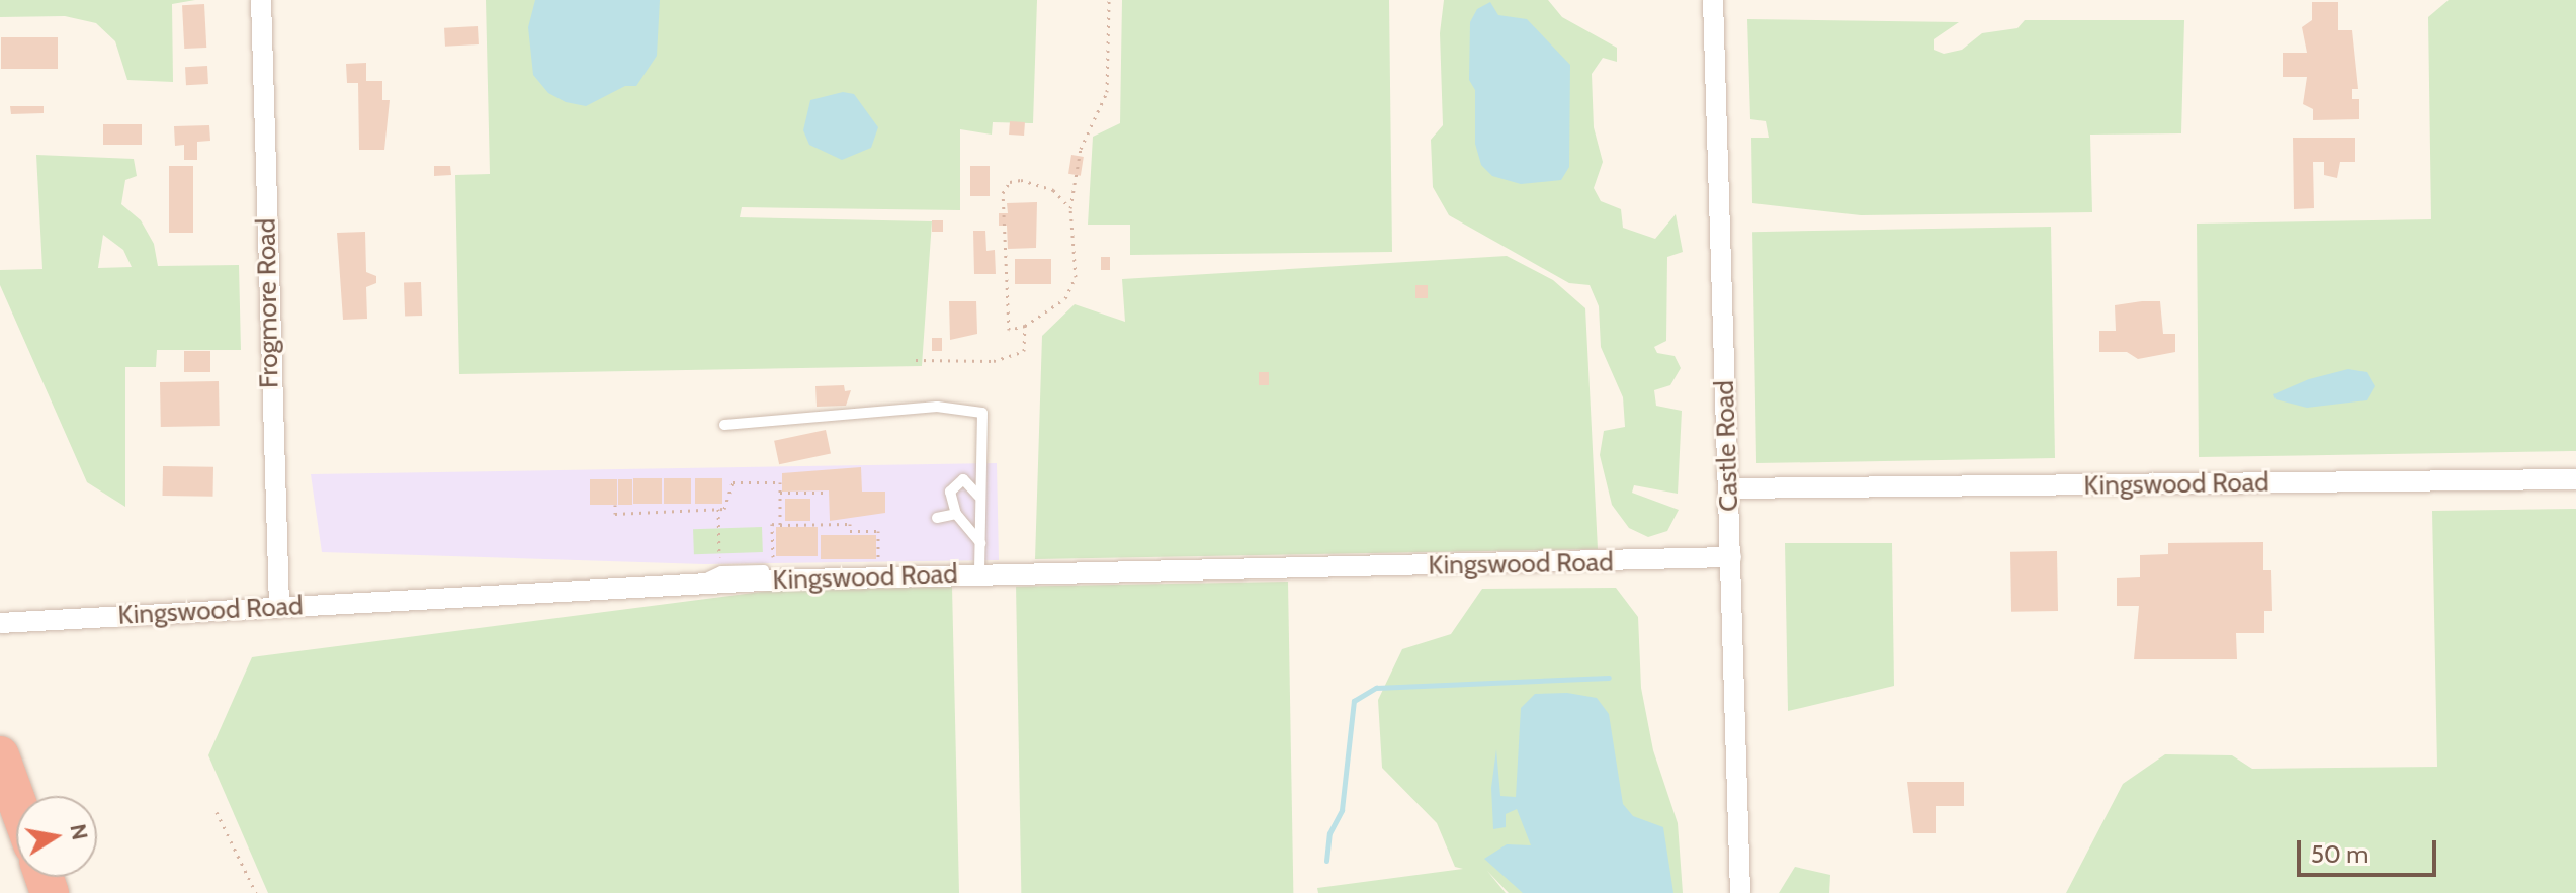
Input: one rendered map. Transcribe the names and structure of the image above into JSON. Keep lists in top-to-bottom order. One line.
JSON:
{"streets":{"street":["Frogmore Road","Castle Road","Kingswood Road"]},"crossings":[["Frogmore Road","Kingswood Road"],["Castle Road","Kingswood Road"]],"scale_bar":"50 m","north":"right"}
